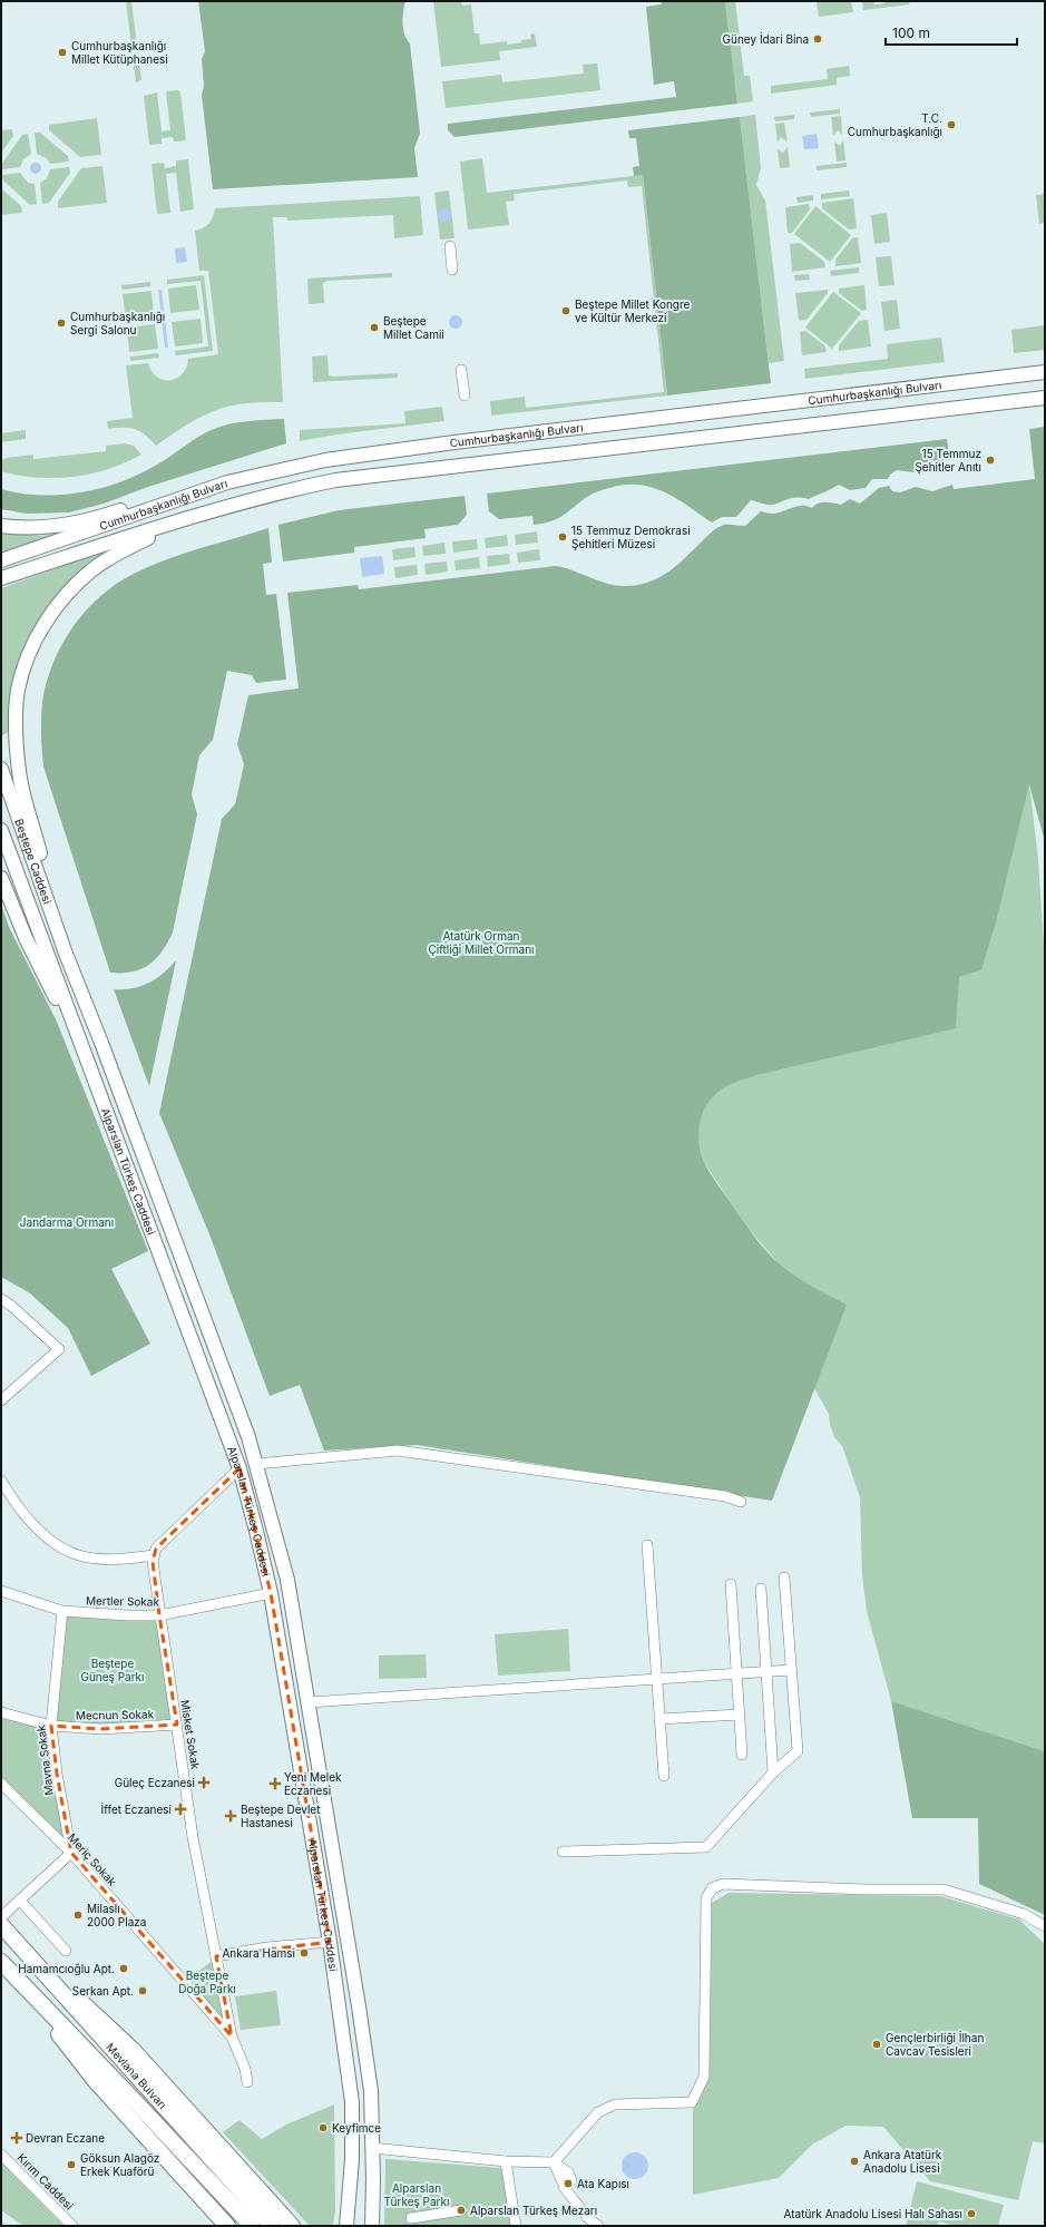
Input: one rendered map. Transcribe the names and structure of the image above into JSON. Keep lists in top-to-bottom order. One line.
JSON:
{"streets":{"highway":["Mevlana Bulvarı"],"main road":["Cumhurbaşkanlığı Bulvarı","Beştepe Caddesi","Alparslan Türkeş Caddesi"],"street":["Mertler Sokak","Mecnun Sokak","Misket Sokak","Mavna Sokak","Meriç Sokak","Kırım Caddesi"]},"crossings":[["Beştepe Caddesi","Alparslan Türkeş Caddesi"],["Alparslan Türkeş Caddesi","Mertler Sokak"],["Mertler Sokak","Misket Sokak"],["Mertler Sokak","Mavna Sokak"],["Mecnun Sokak","Misket Sokak"],["Mecnun Sokak","Mavna Sokak"],["Misket Sokak","Meriç Sokak"],["Mavna Sokak","Meriç Sokak"]],"parks":["Atatürk Orman Çiftliği Millet Ormanı","Jandarma Ormanı","Beştepe Güneş Parkı","Beştepe Doğa Parkı","Alparslan Türkeş Parkı"],"places":{"other":["Güney İdari Bina","Cumhurbaşkanlığı Millet Kütüphanesi","T.C. Cumhurbaşkanlığı","Beştepe Millet Kongre ve Kültür Merkezi","Cumhurbaşkanlığı Sergi Salonu","Beştepe Millet Camii","15 Temmuz Şehitler Anıtı","15 Temmuz Demokrasi Şehitleri Müzesi","Milaslı 2000 Plaza","Ankara Hamsi","Hamamcıoğlu Apt.","Serkan Apt.","Gençlerbirliği İlhan Cavcav Tesisleri","Keyfimce","Ankara Atatürk Anadolu Lisesi","Göksun Alagöz Erkek Kuaförü","Ata Kapısı","Alparslan Türkeş Mezarı","Atatürk Anadolu Lisesi Halı Sahası"],"health":["Güleç Eczanesi","Yeni Melek Eczanesi","İffet Eczanesi","Beştepe Devlet Hastanesi","Devran Eczane"]},"scale_bar":"100 m"}
